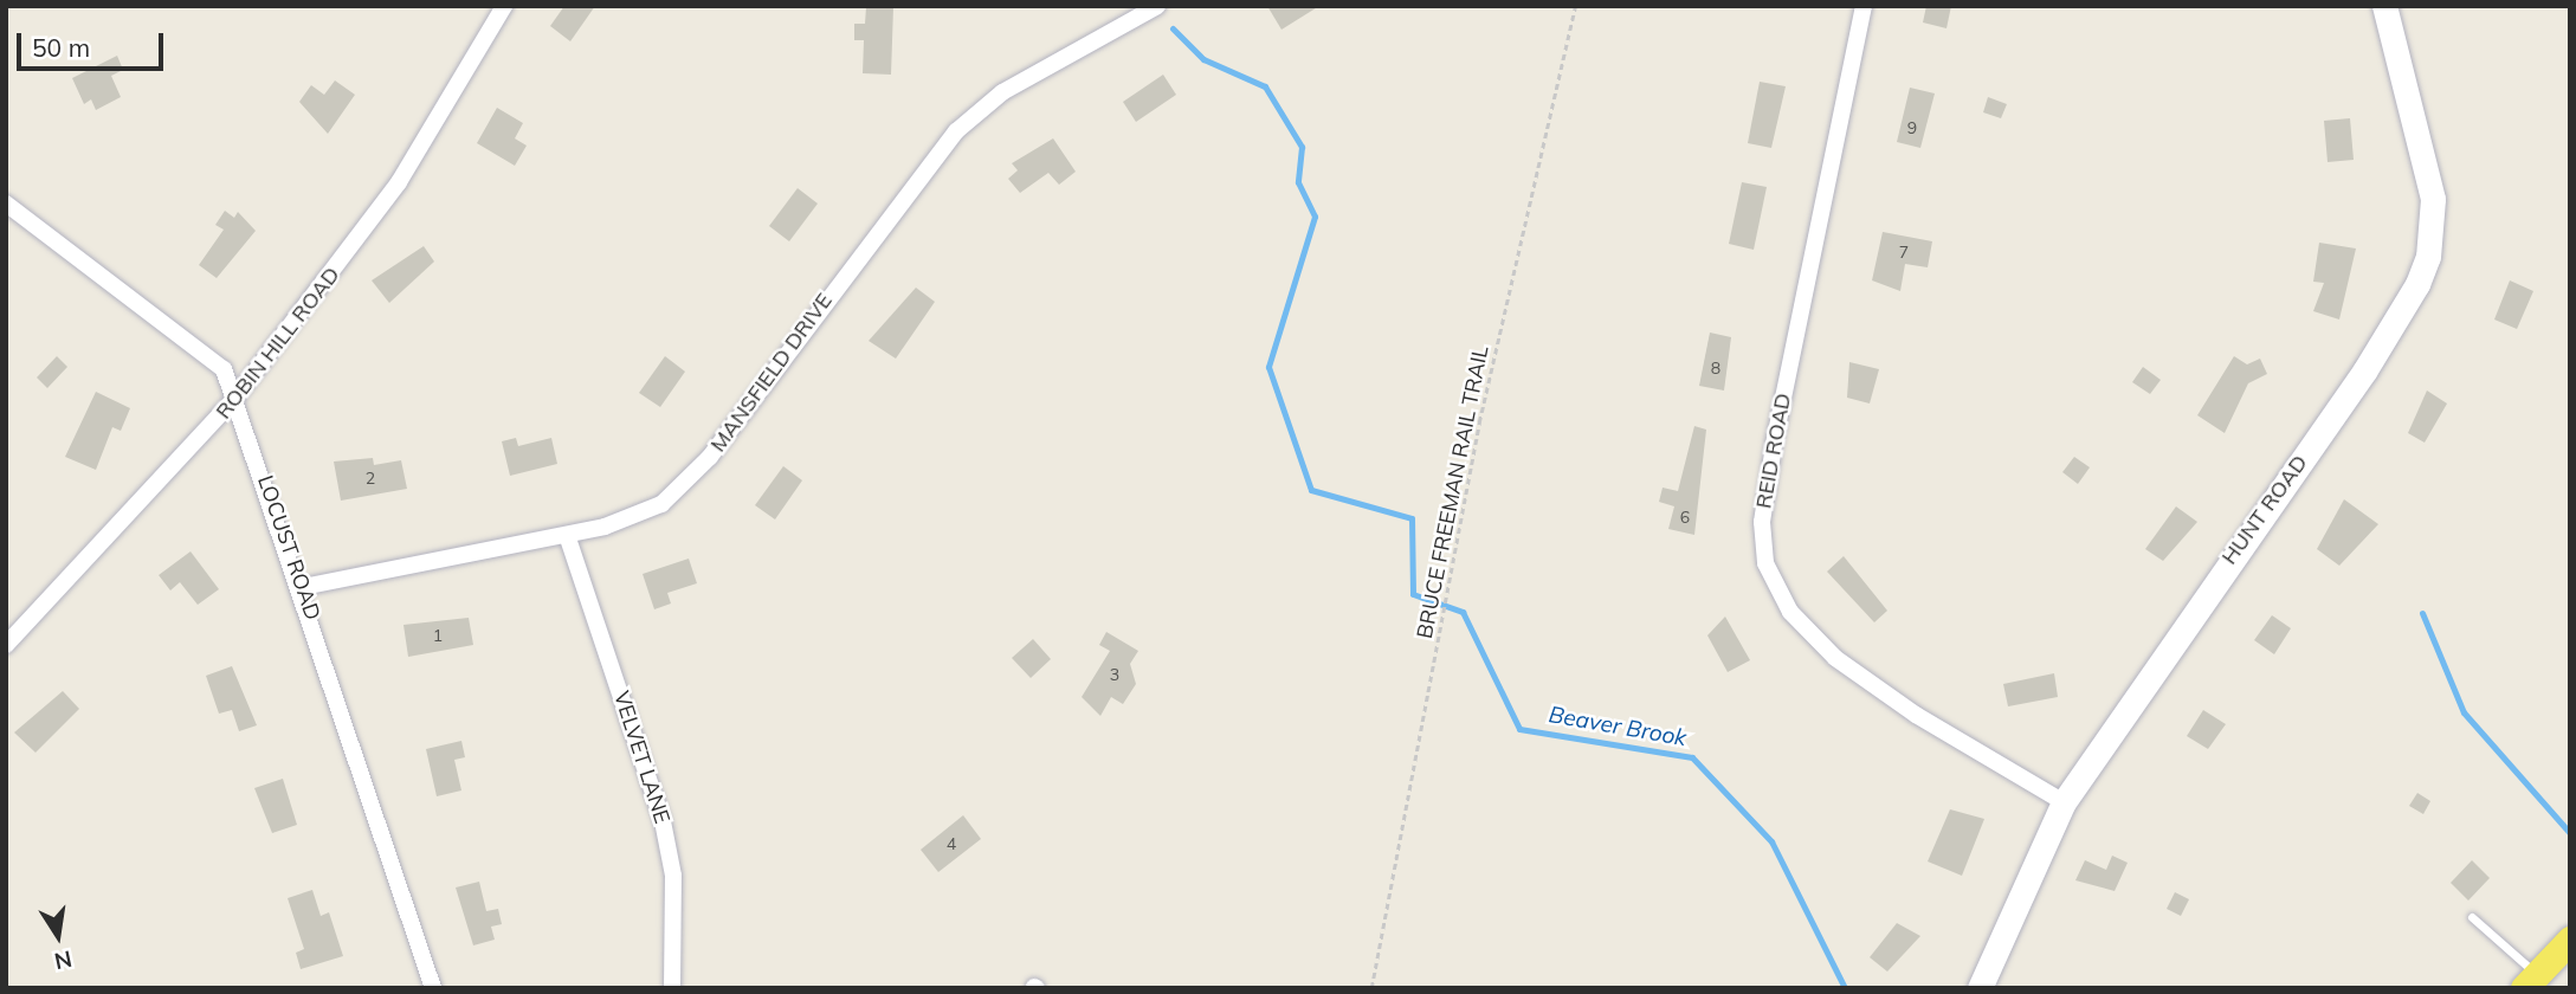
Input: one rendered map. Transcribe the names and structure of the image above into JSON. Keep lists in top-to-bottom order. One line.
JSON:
{"streets":{"street":["ROBIN HILL ROAD","MANSFIELD DRIVE","REID ROAD","HUNT ROAD","LOCUST ROAD","VELVET LANE"],"path":["BRUCE FREEMAN RAIL TRAIL"]},"crossings":[["ROBIN HILL ROAD","LOCUST ROAD"],["MANSFIELD DRIVE","LOCUST ROAD"],["MANSFIELD DRIVE","VELVET LANE"],["REID ROAD","HUNT ROAD"]],"water":["Beaver Brook"],"house_numbers":["9","7","8","2","6","1","3","4"],"scale_bar":"50 m","north":"bottom"}
